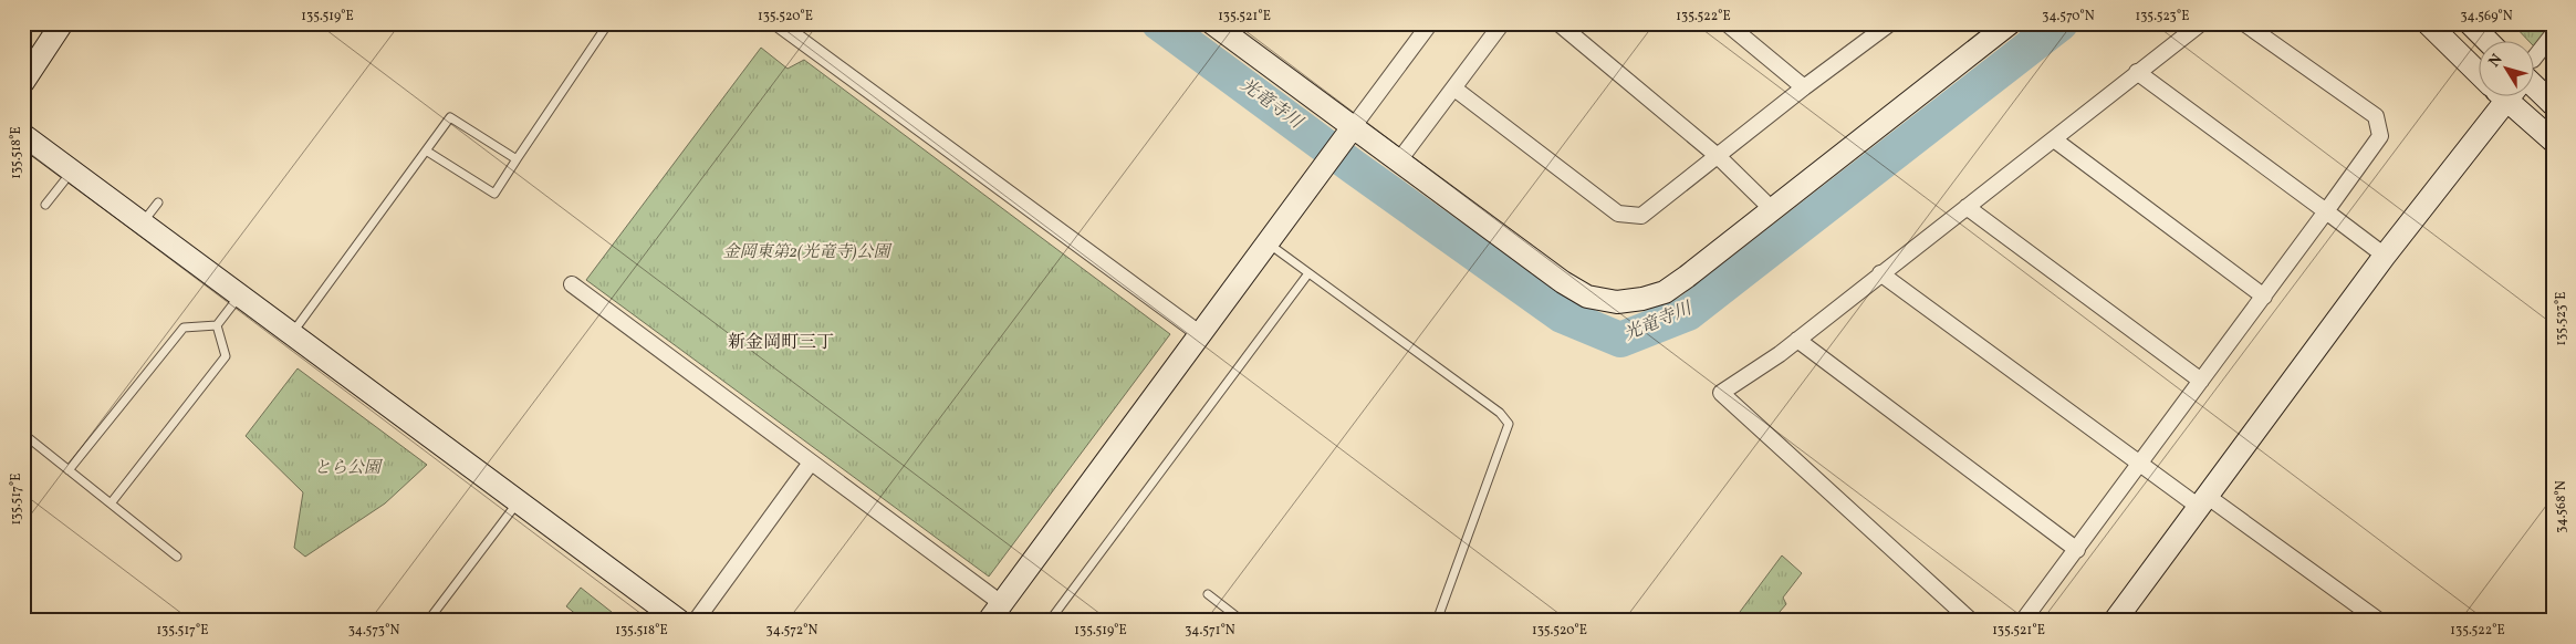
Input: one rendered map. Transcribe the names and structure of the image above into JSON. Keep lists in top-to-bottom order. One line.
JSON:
{"districts":["新金岡町三丁"],"water":["光竜寺川"],"parks":["金岡東第2(光竜寺)公園","とら公園"],"north":"top left","coordinates":["135.519°E","135.520°E","135.521°E","135.522°E","34.570°N","135.523°E","34.569°N","135.518°E","135.517°E","34.568°N","34.573°N","34.572°N","34.571°N"]}
